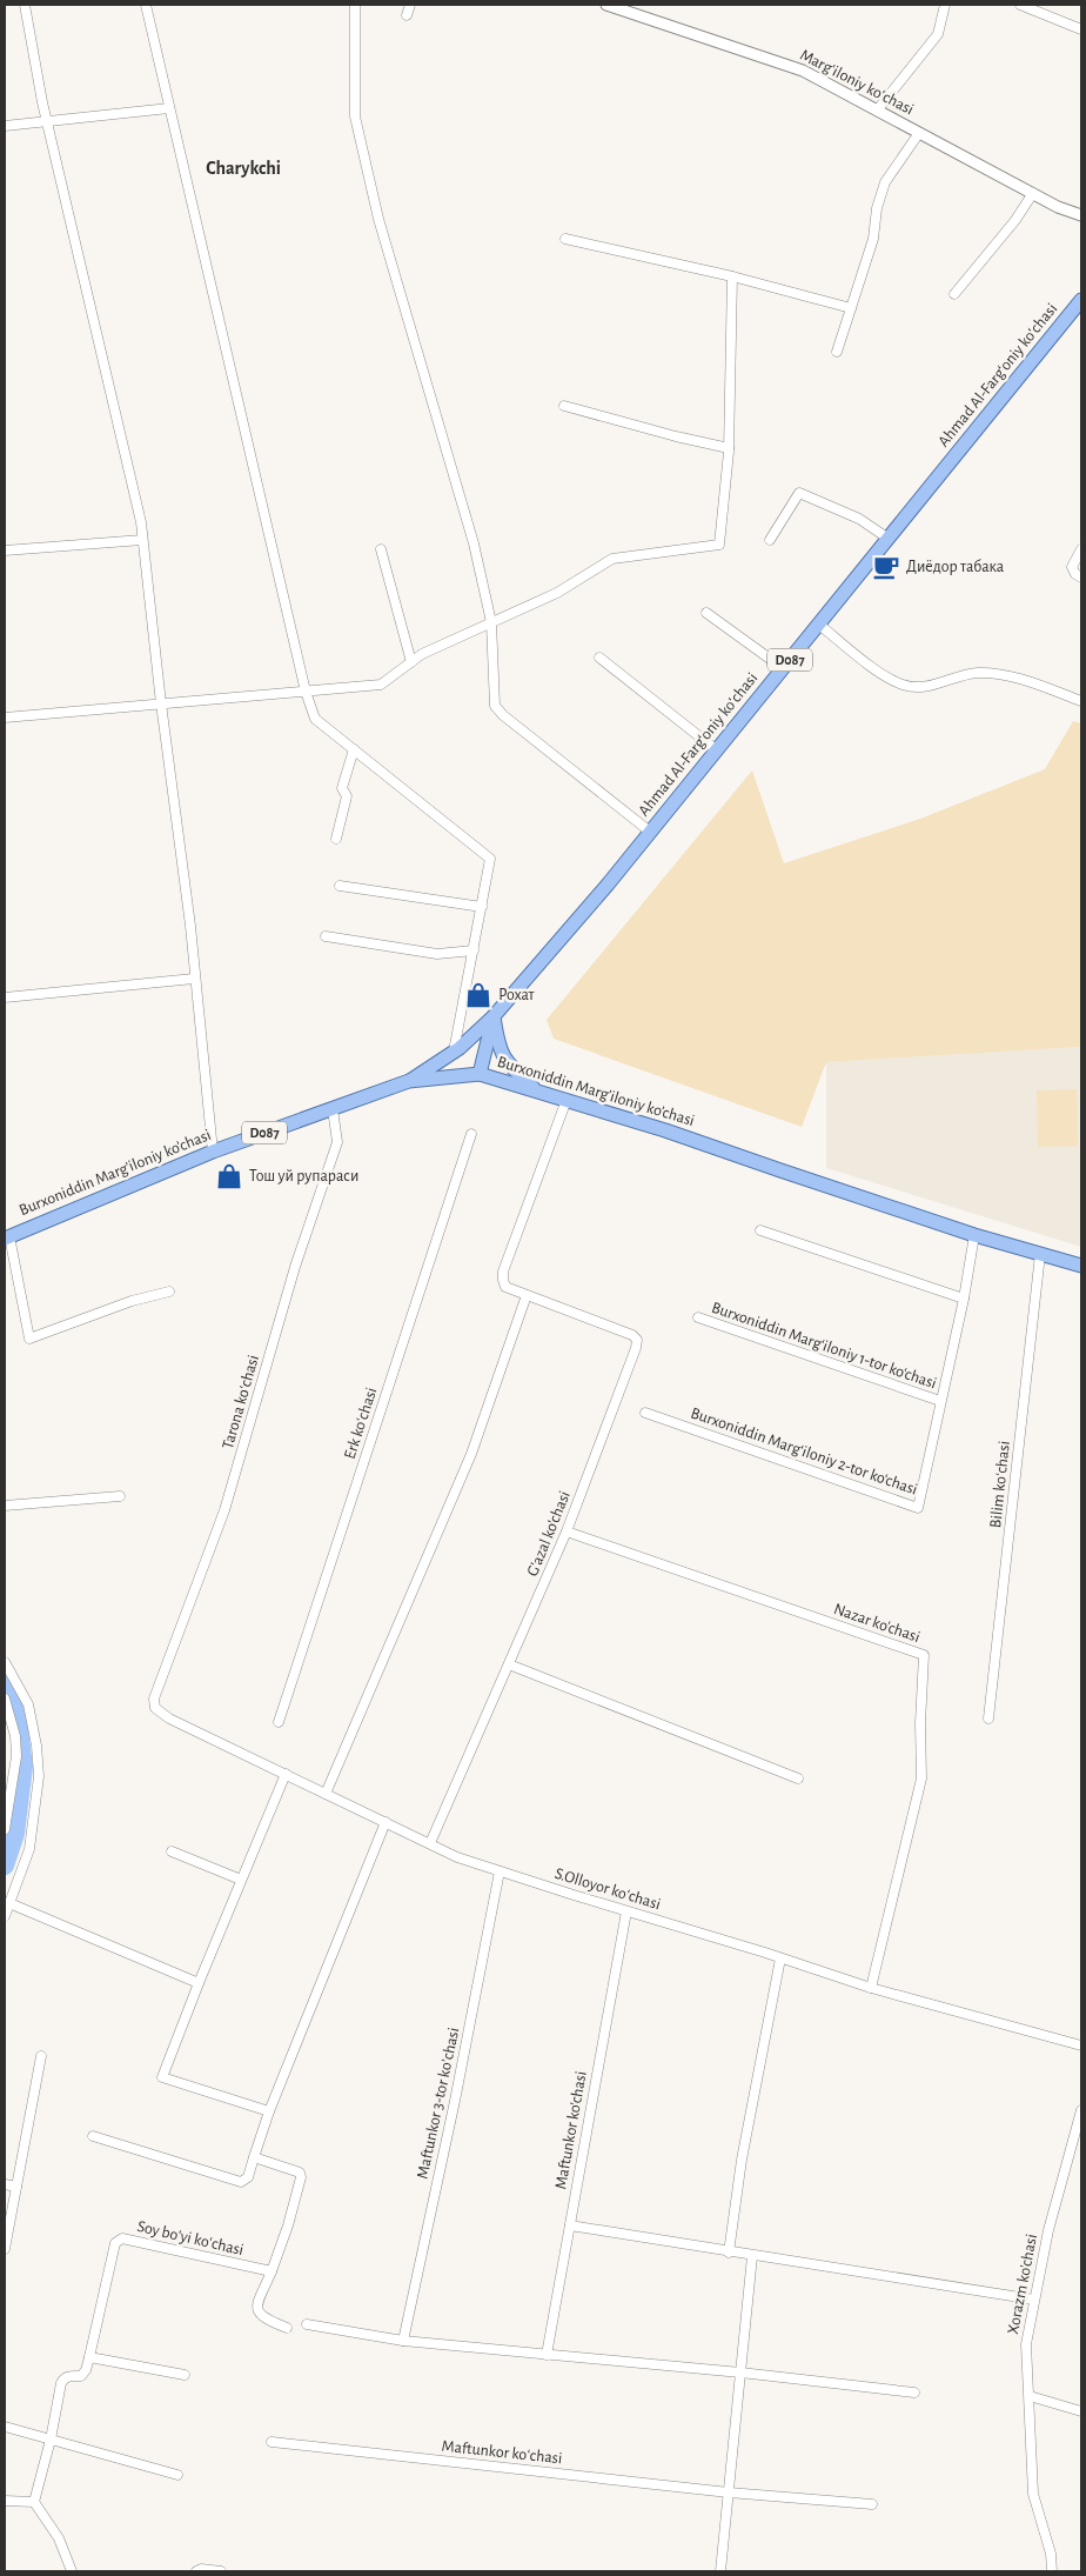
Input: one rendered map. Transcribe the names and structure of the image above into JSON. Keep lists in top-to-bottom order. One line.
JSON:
{"streets":{"main road":["Ahmad Al-Fargʻoniy koʻchasi","D087","Burxoniddin Marg’iloniy ko’chasi"],"street":["Margʻiloniy koʻchasi","Burxoniddin Marg‘iloniy 1-tor ko‘chasi","Tarona koʻchasi","Erk koʻchasi","Burxoniddin Marg‘iloniy 2-tor ko‘chasi","Bilim koʻchasi","G'azal ko'chasi","Nazar ko'chasi","S.Olloyor koʻchasi","Maftunkor 3-tor koʼchasi","Maftunkor ko'chasi","Soy boʻyi koʻchasi","Xorazm ko'chasi","Maftunkor koʻchasi"]},"crossings":[["Ahmad Al-Fargʻoniy koʻchasi","D087"],["D087","Burxoniddin Marg’iloniy ko’chasi"],["Burxoniddin Marg’iloniy ko’chasi","Tarona koʻchasi"],["Burxoniddin Marg’iloniy ko’chasi","Bilim koʻchasi"],["Burxoniddin Marg’iloniy ko’chasi","G'azal ko'chasi"],["Burxoniddin Marg‘iloniy 1-tor ko‘chasi","Burxoniddin Marg‘iloniy 2-tor ko‘chasi"],["Tarona koʻchasi","S.Olloyor koʻchasi"],["G'azal ko'chasi","Nazar ko'chasi"],["G'azal ko'chasi","S.Olloyor koʻchasi"],["Nazar ko'chasi","S.Olloyor koʻchasi"],["S.Olloyor koʻchasi","Maftunkor 3-tor koʼchasi"],["S.Olloyor koʻchasi","Maftunkor ko'chasi"]],"districts":["Charykchi"],"places":{"cafe":["Диёдор табака"],"shop":["Рохат","Тош уй рупараси"]}}
